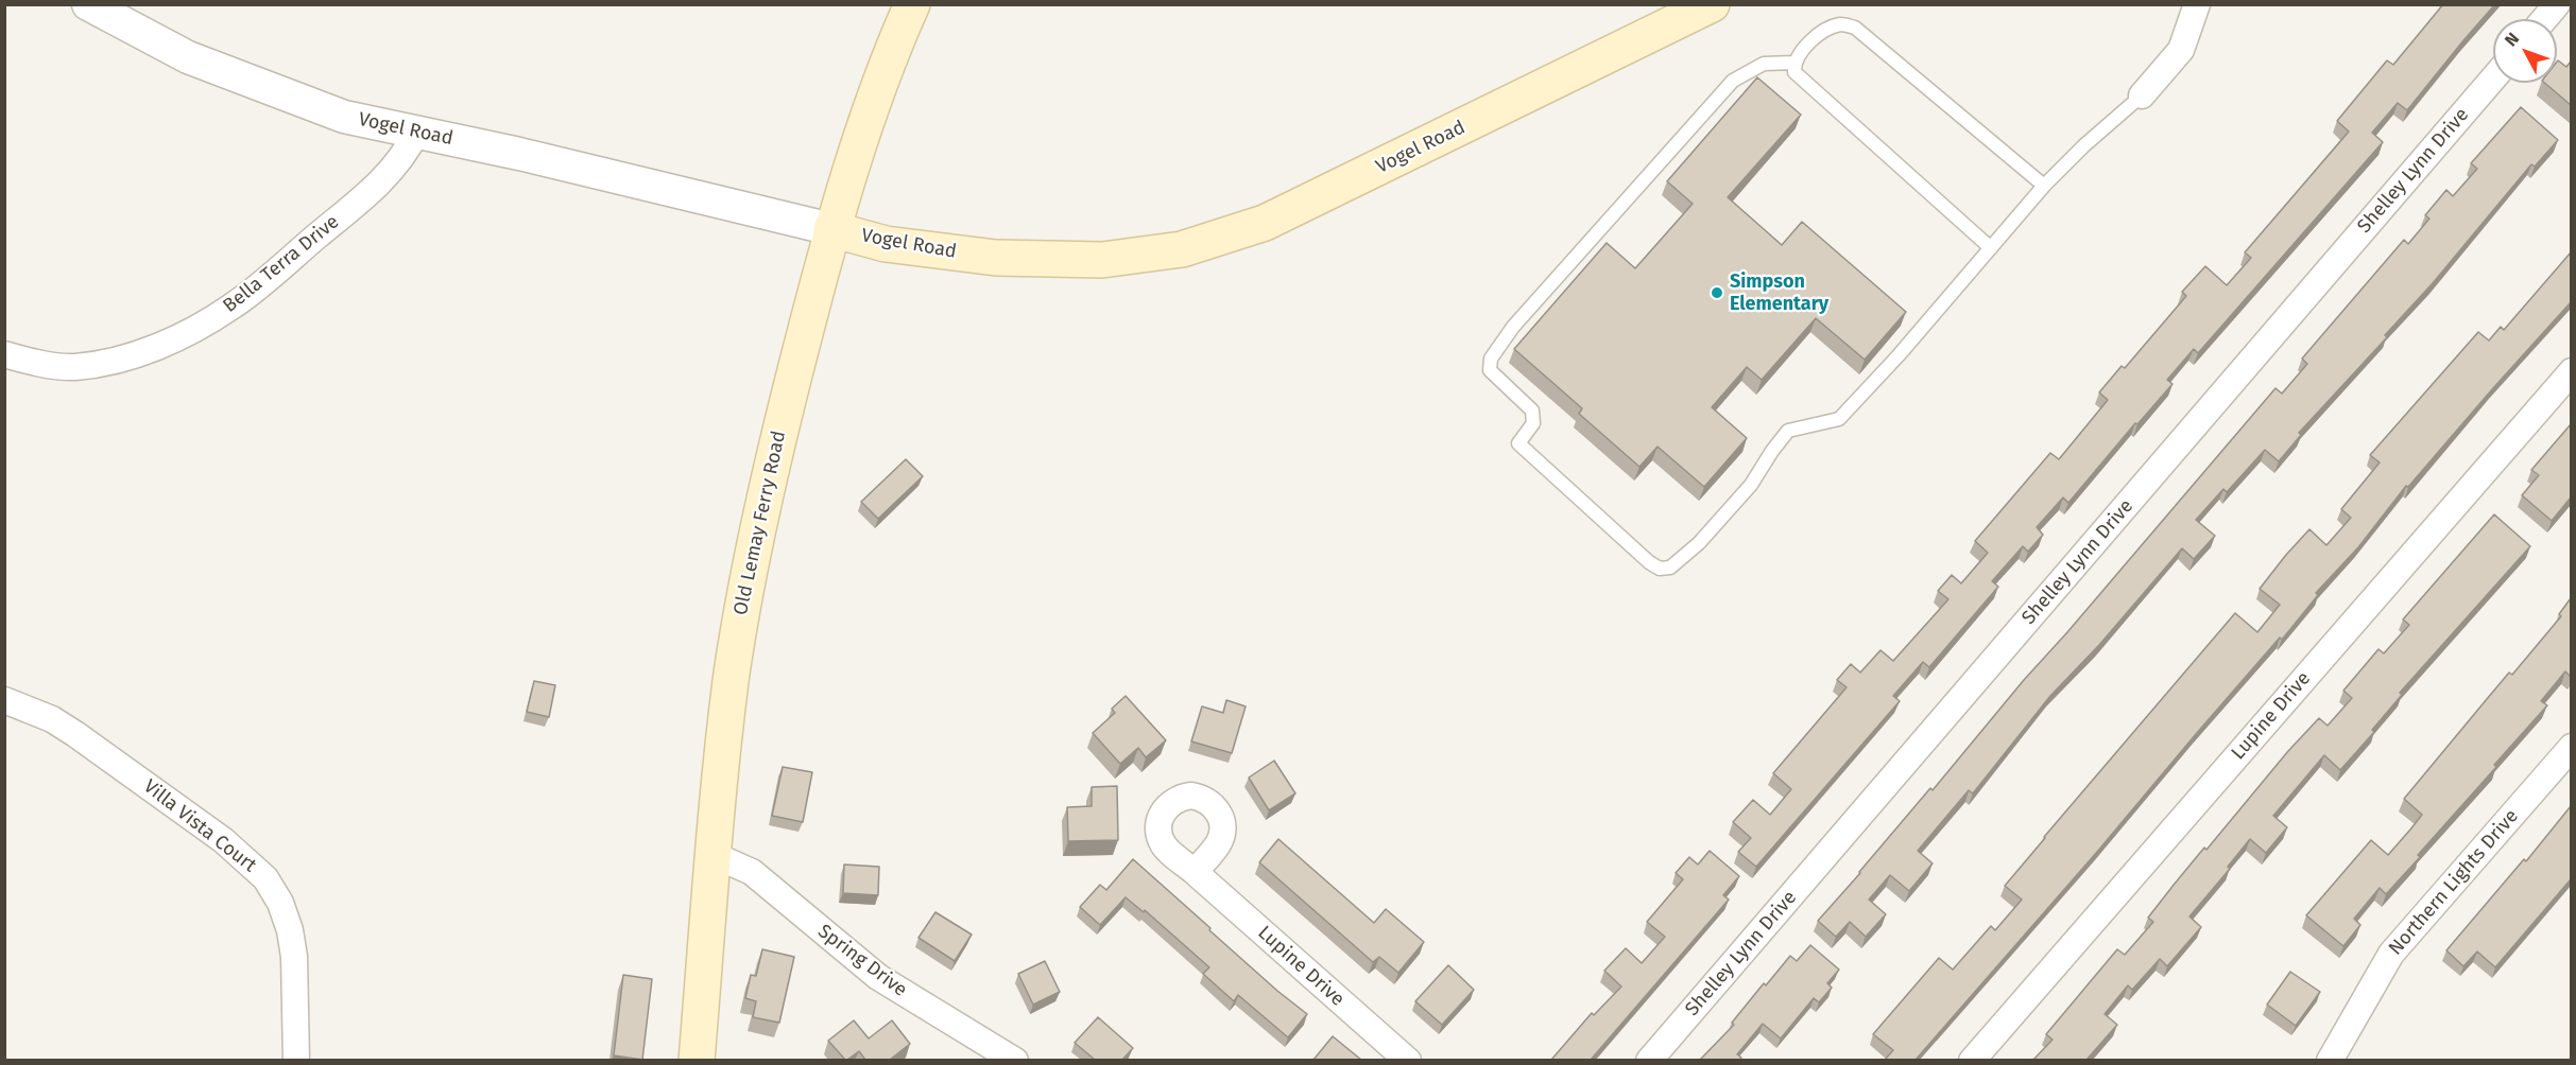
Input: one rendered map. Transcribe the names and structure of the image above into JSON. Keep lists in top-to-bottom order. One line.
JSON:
{"streets":{"main road":["Vogel Road","Old Lemay Ferry Road"],"street":["Shelley Lynn Drive","Bella Terra Drive","Lupine Drive","Villa Vista Court","Northern Lights Drive","Spring Drive"]},"crossings":[["Vogel Road","Bella Terra Drive"],["Vogel Road","Old Lemay Ferry Road"],["Old Lemay Ferry Road","Spring Drive"]],"places":["Simpson Elementary"],"north":"top left"}
